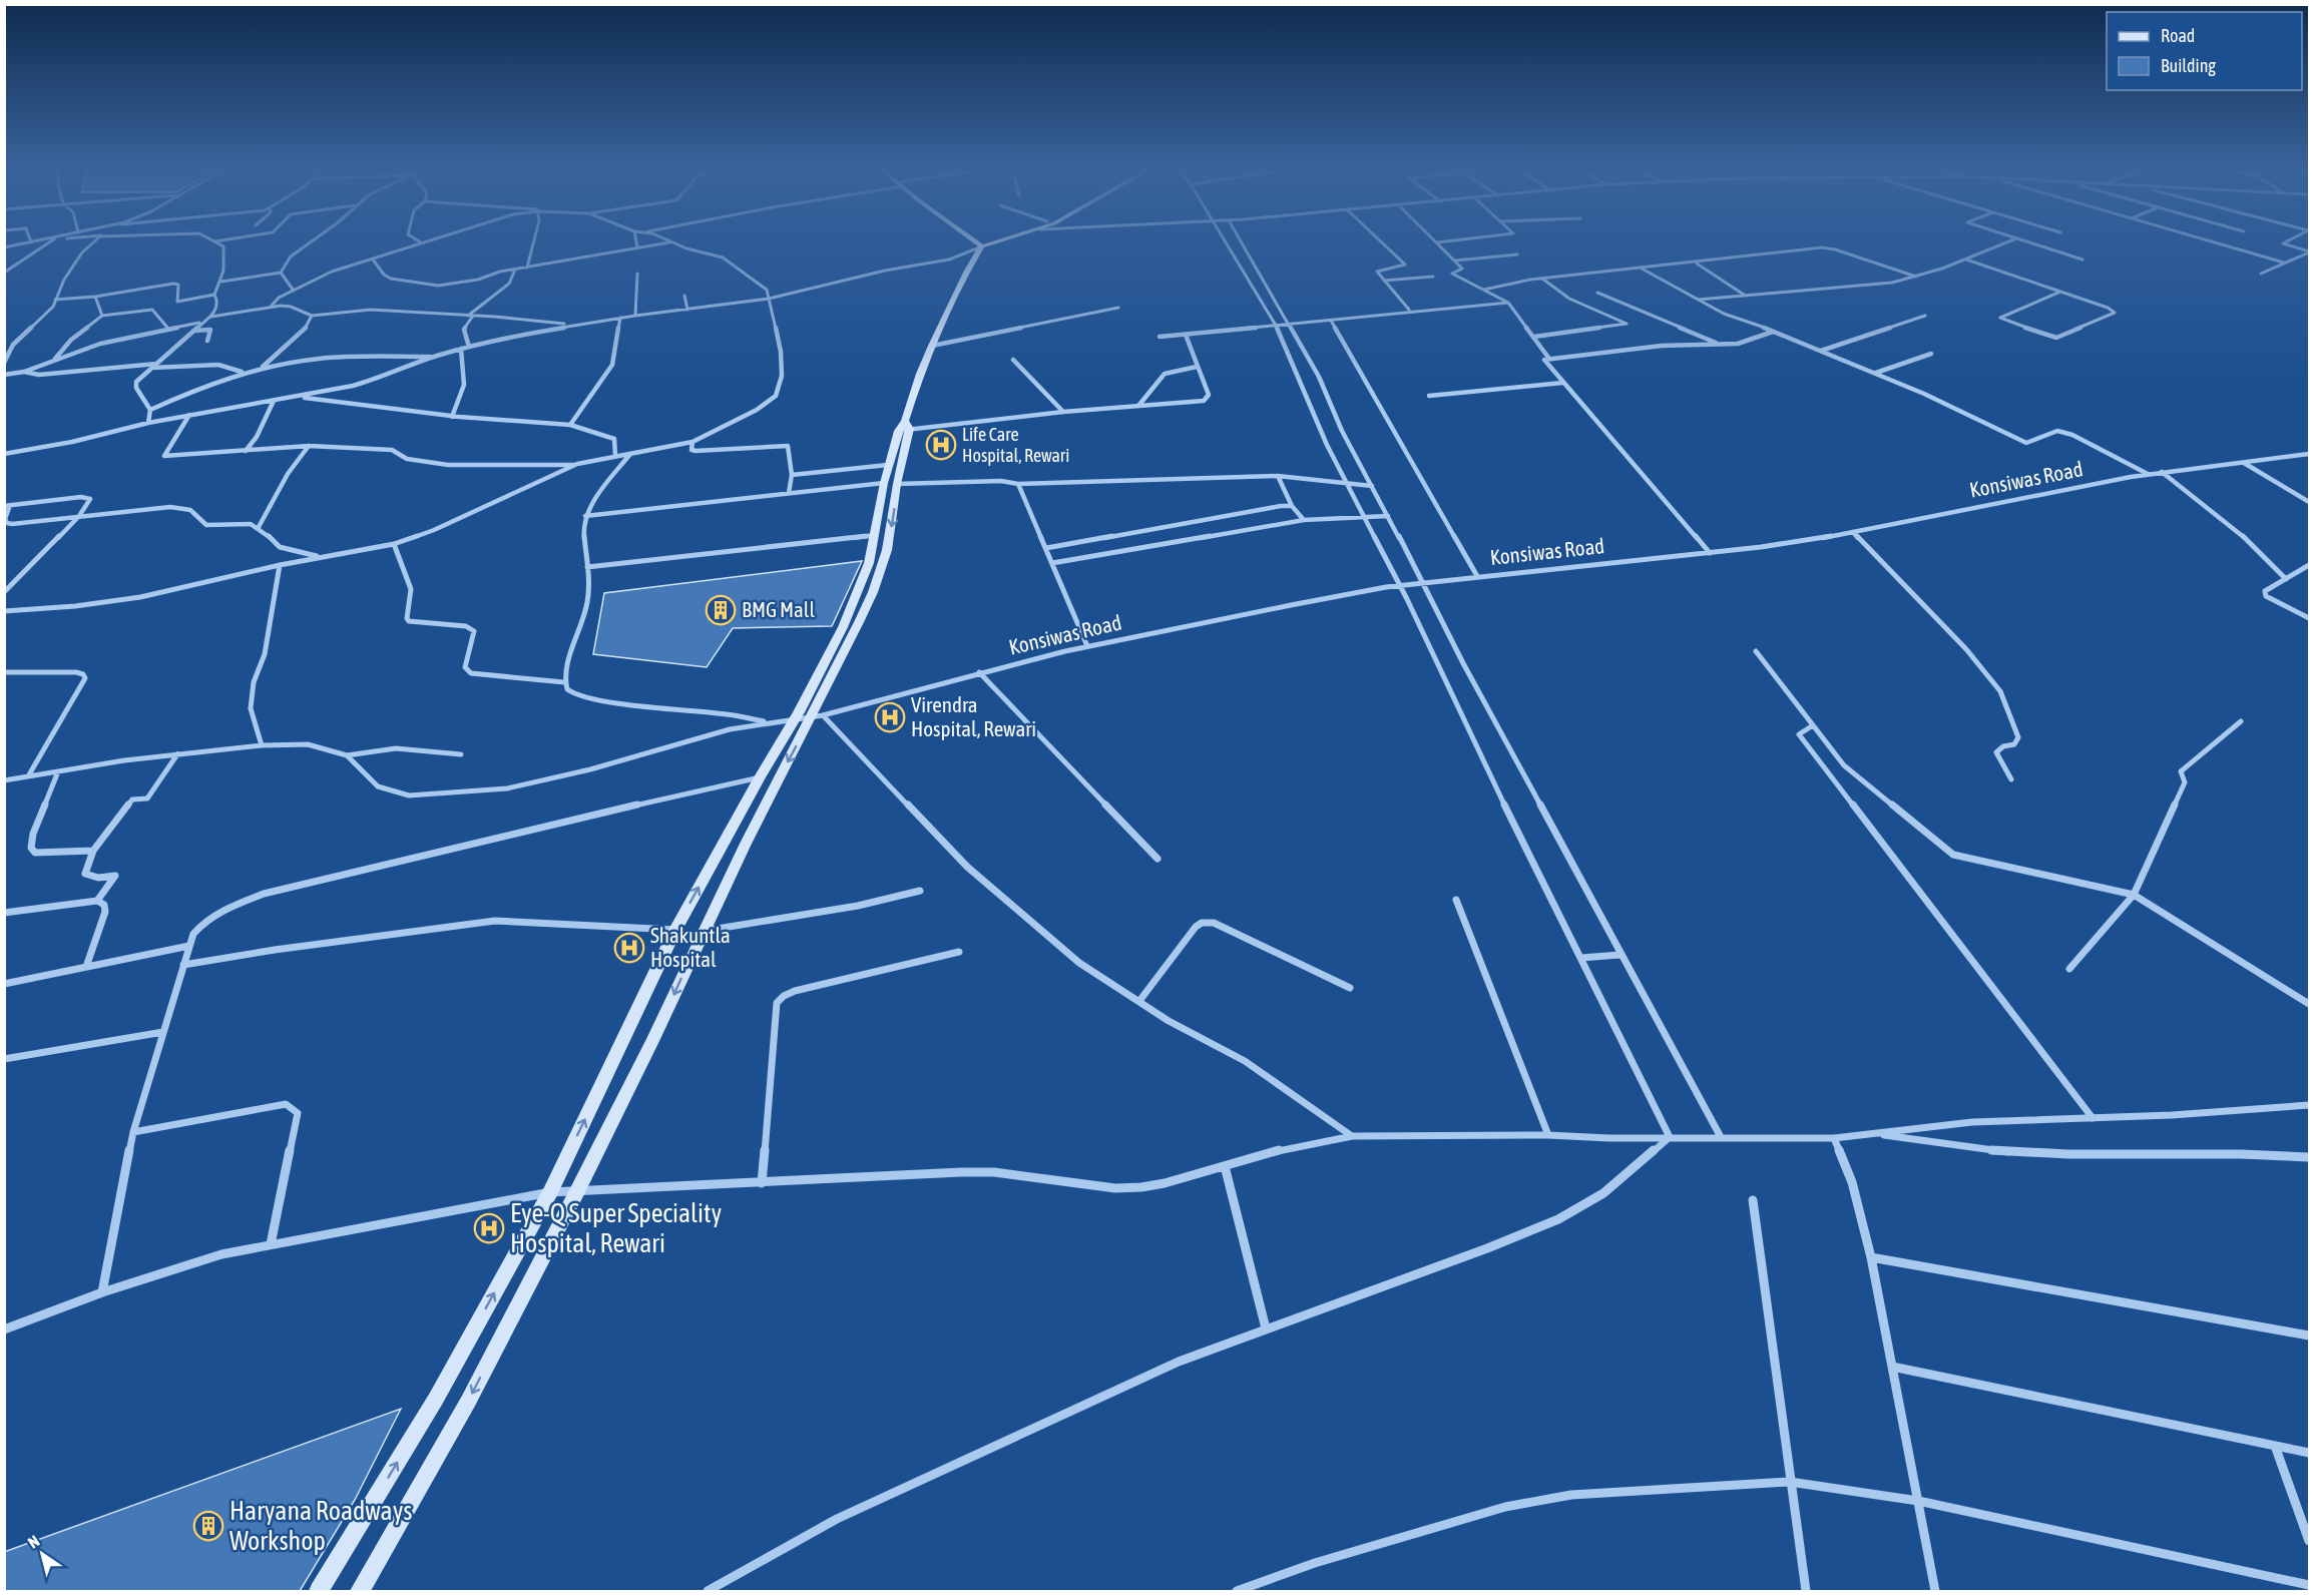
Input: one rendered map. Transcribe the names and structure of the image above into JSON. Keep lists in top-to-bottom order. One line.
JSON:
{"streets":{"street":["Konsiwas Road"]},"places":{"hospital":["Life Care Hospital, Rewari","Virendra Hospital, Rewari","Shakuntla Hospital","Eye-Q Super Speciality Hospital, Rewari"],"building":["BMG Mall","Haryana Roadways Workshop"]},"legend":["Road","Building"],"north":"top left"}
